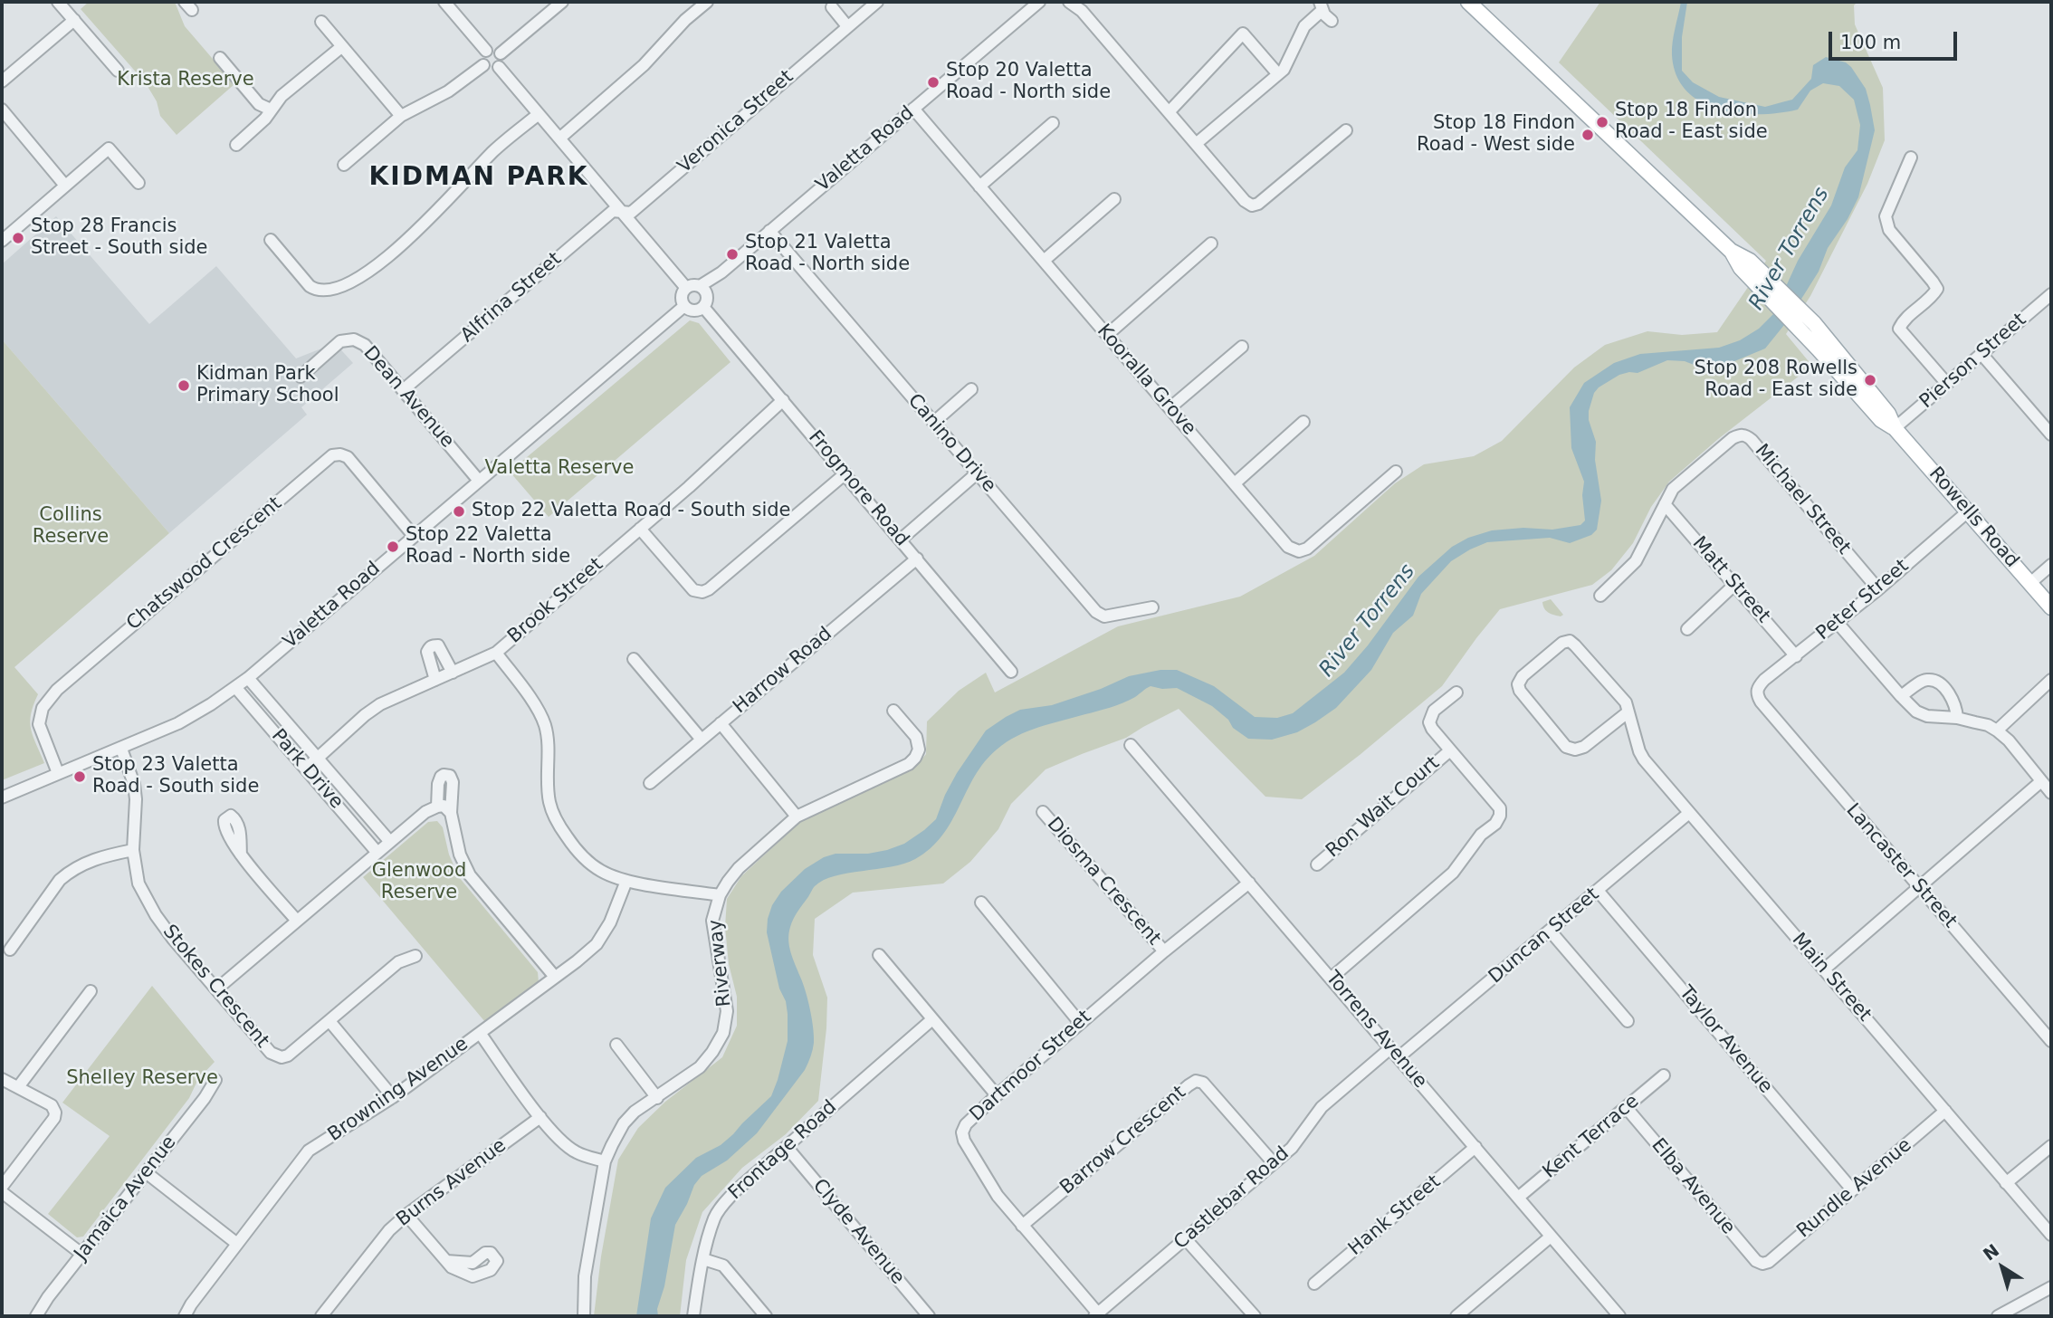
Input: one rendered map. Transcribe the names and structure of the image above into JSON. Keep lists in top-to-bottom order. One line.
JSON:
{"streets":{"main road":["Rowells Road"],"street":["Veronica Street","Valetta Road","Alfrina Street","Pierson Street","Kooralla Grove","Dean Avenue","Canino Drive","Frogmore Road","Michael Street","Chatswood Crescent","Matt Street","Peter Street","Brook Street","Harrow Road","Park Drive","Ron Wait Court","Lancaster Street","Diosma Crescent","Duncan Street","Riverway","Main Street","Stokes Crescent","Torrens Avenue","Taylor Avenue","Dartmoor Street","Browning Avenue","Kent Terrace","Barrow Crescent","Frontage Road","Burns Avenue","Elba Avenue","Rundle Avenue","Jamaica Avenue","Castlebar Road","Hank Street","Clyde Avenue"]},"crossings":[["Veronica Street","Alfrina Street"],["Valetta Road","Kooralla Grove"],["Valetta Road","Dean Avenue"],["Valetta Road","Canino Drive"],["Valetta Road","Frogmore Road"],["Valetta Road","Chatswood Crescent"],["Valetta Road","Park Drive"],["Valetta Road","Stokes Crescent"],["Alfrina Street","Dean Avenue"],["Pierson Street","Rowells Road"],["Frogmore Road","Brook Street"],["Frogmore Road","Harrow Road"],["Michael Street","Matt Street"],["Michael Street","Peter Street"],["Rowells Road","Peter Street"],["Matt Street","Peter Street"],["Peter Street","Lancaster Street"],["Brook Street","Park Drive"],["Diosma Crescent","Dartmoor Street"],["Duncan Street","Main Street"],["Duncan Street","Torrens Avenue"],["Duncan Street","Taylor Avenue"],["Main Street","Rundle Avenue"],["Torrens Avenue","Dartmoor Street"],["Torrens Avenue","Kent Terrace"],["Torrens Avenue","Castlebar Road"],["Torrens Avenue","Hank Street"],["Taylor Avenue","Rundle Avenue"],["Dartmoor Street","Barrow Crescent"],["Dartmoor Street","Castlebar Road"],["Kent Terrace","Elba Avenue"],["Barrow Crescent","Castlebar Road"],["Frontage Road","Clyde Avenue"],["Elba Avenue","Rundle Avenue"]],"districts":["KIDMAN PARK"],"water":["River Torrens"],"parks":["Krista Reserve","Valetta Reserve","Collins Reserve","Glenwood Reserve","Shelley Reserve"],"places":["Stop 20 Valetta Road - North side","Stop 18 Findon Road - East side","Stop 18 Findon Road - West side","Stop 28 Francis Street - South side","Stop 21 Valetta Road - North side","Stop 208 Rowells Road - East side","Kidman Park Primary School","Stop 22 Valetta Road - South side","Stop 22 Valetta Road - North side","Stop 23 Valetta Road - South side"],"scale_bar":"100 m","north":"top left"}
